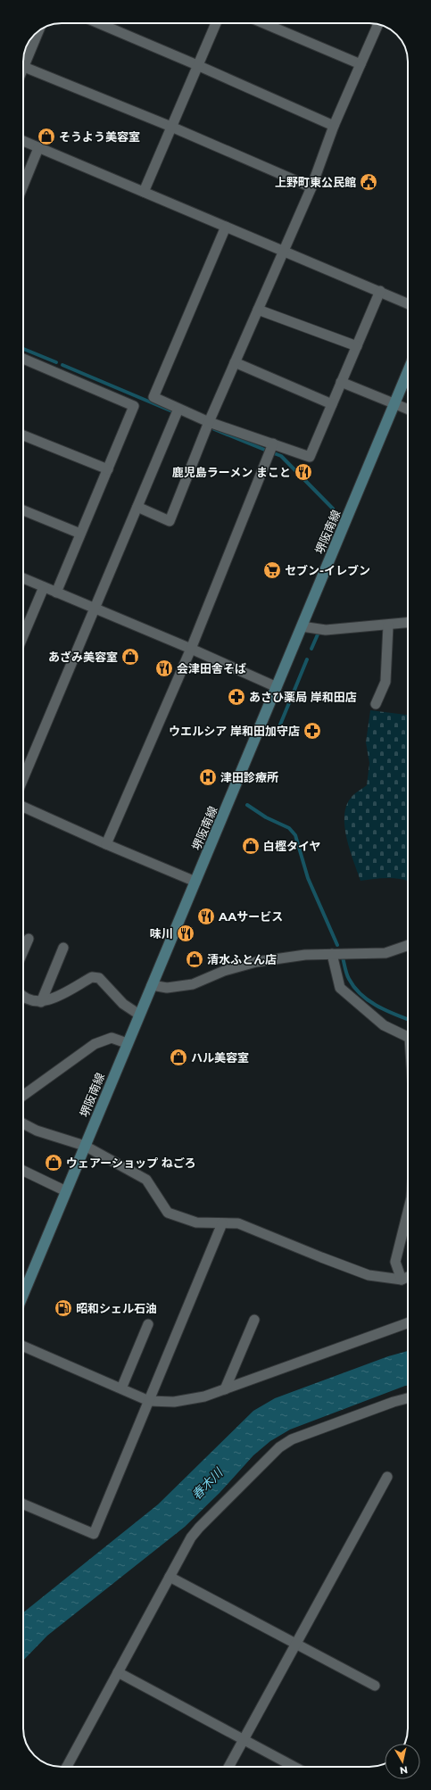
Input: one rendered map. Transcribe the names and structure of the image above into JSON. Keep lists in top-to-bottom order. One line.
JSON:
{"streets":{"main road":["堺阪南線"]},"water":["春木川"],"places":{"shop":["そうよう美容室","あざみ美容室","白樫タイヤ","清水ふとん店","ハル美容室","ウェアーショップ ねごろ"],"public building":["上野町東公民館"],"restaurant":["鹿児島ラーメン まこと","会津田舎そば","AAサービス","味川"],"supermarket":["セブン-イレブン"],"pharmacy":["あさひ薬局 岸和田店","ウエルシア 岸和田加守店"],"hospital":["津田診療所"],"fuel station":["昭和シェル石油"]},"north":"bottom"}
